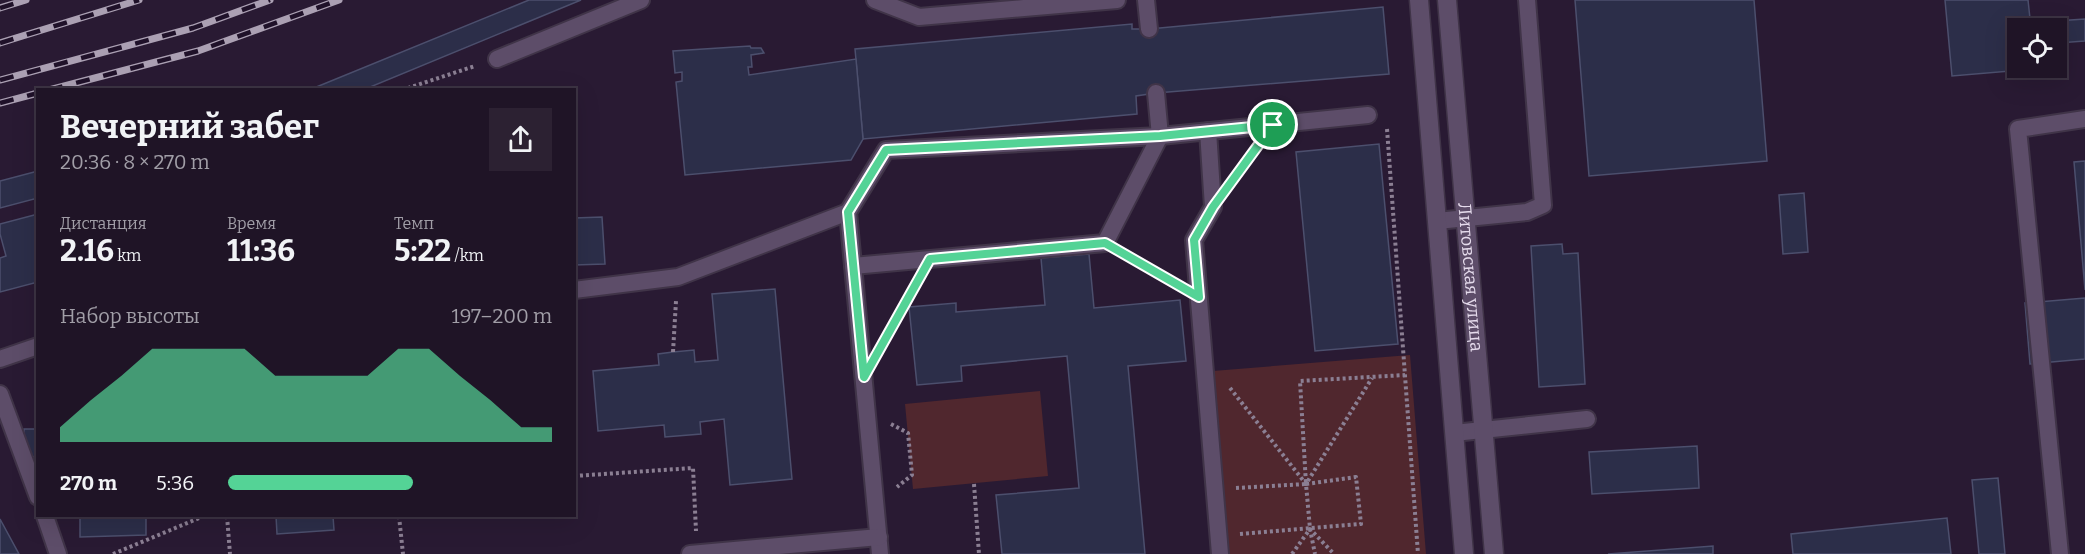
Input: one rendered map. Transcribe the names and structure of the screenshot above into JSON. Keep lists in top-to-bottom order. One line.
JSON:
{"streets":{"street":["Литовская улица"]},"page":{"heading":["Вечерний забег","20:36 · 8 × 270 m"],"stats":[["Дистанция","2.16 km"],["Время","11:36"],["Темп","5:22 /km"]],"chart":["Набор высоты","197–200 m"],"list":[{"name":"270 m","note":"5:36"}]}}
